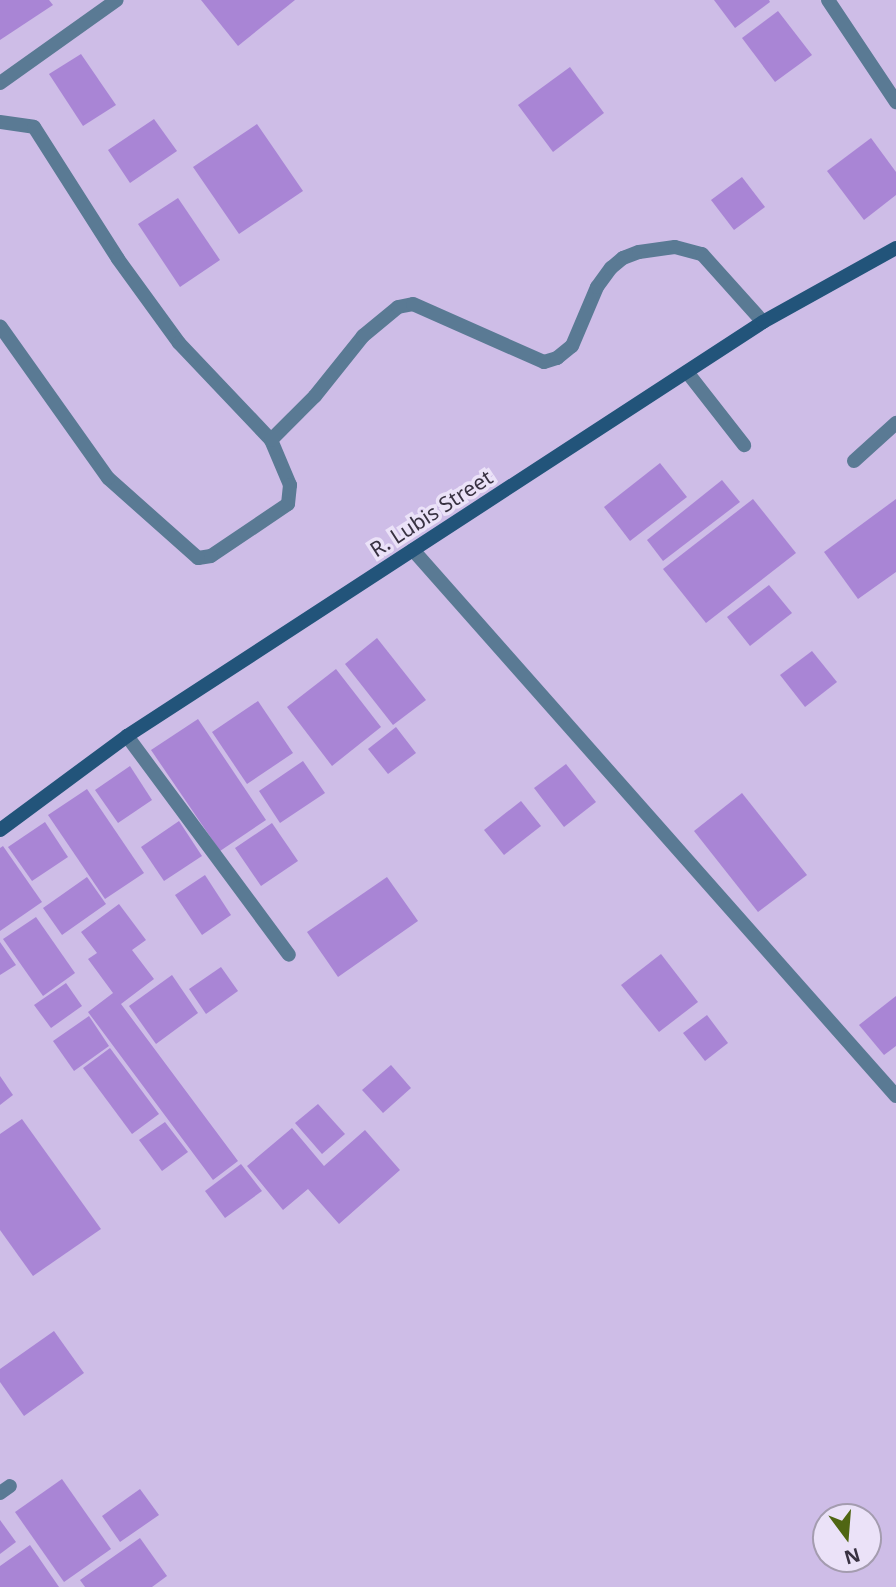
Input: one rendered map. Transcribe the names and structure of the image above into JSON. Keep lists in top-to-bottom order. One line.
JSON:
{"streets":{"street":["R. Lubis Street"]},"north":"bottom"}
